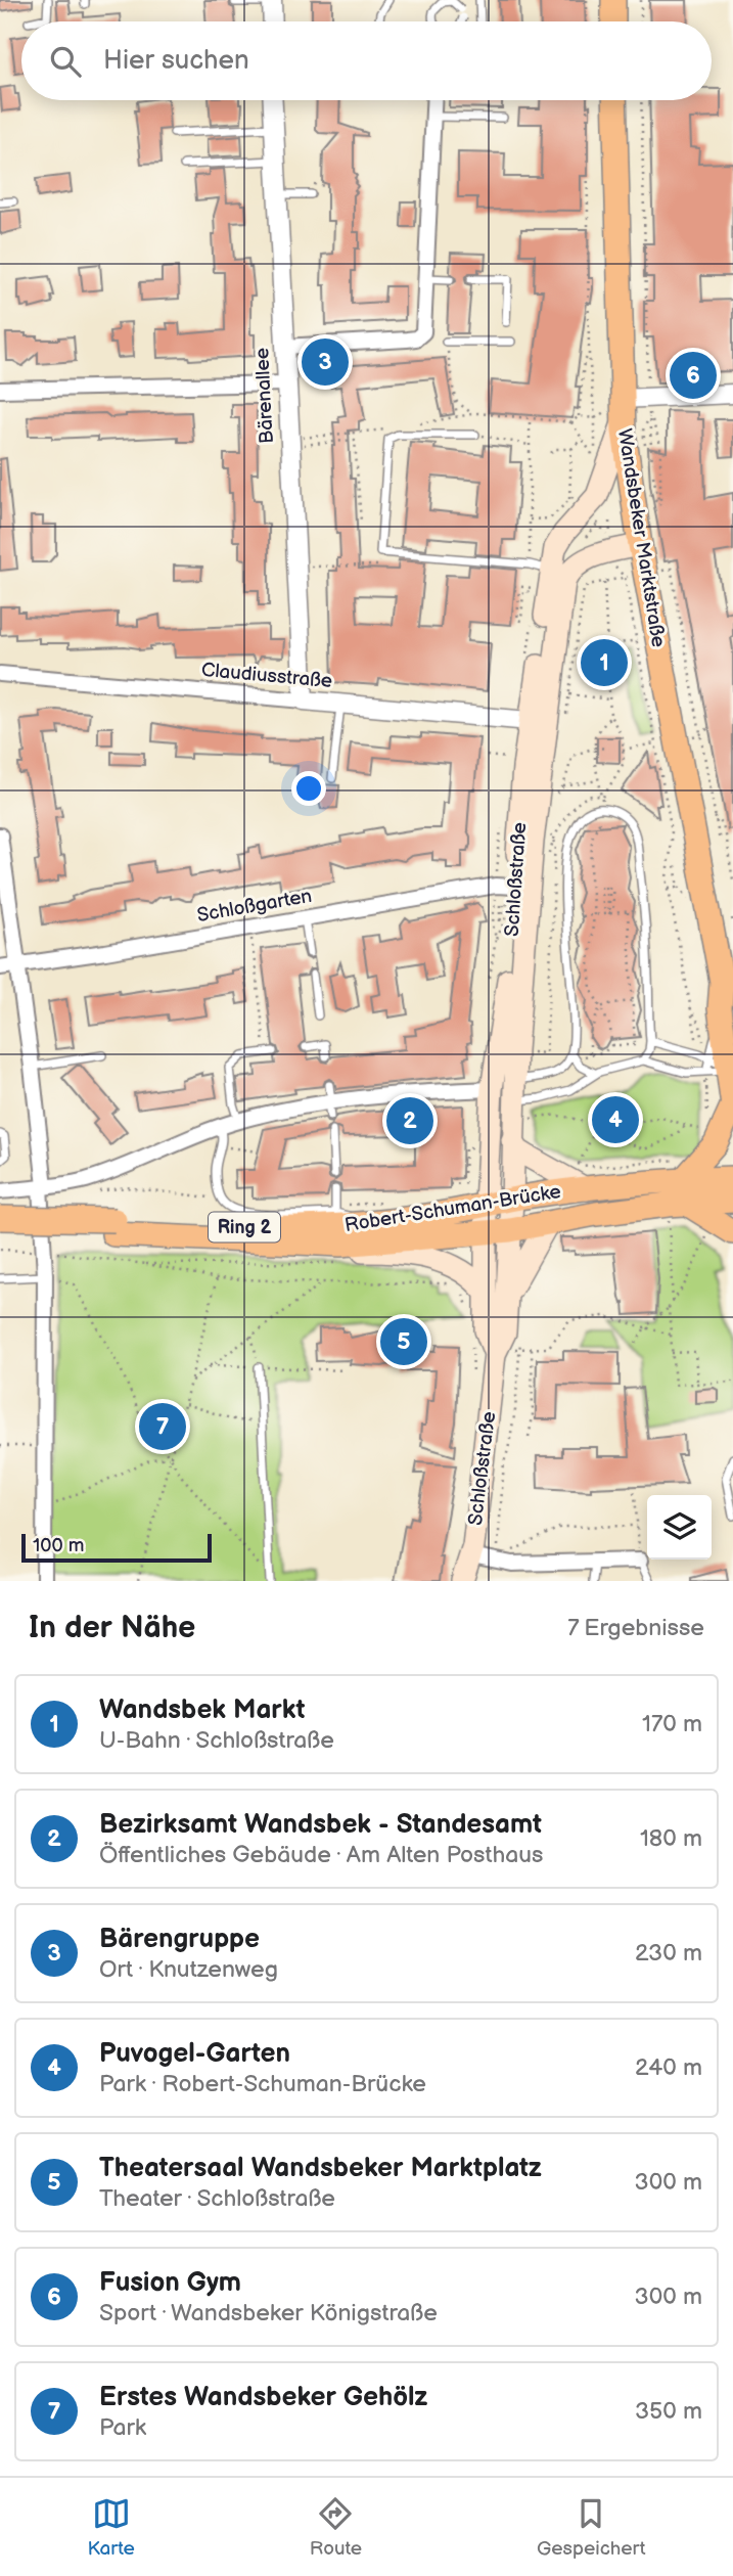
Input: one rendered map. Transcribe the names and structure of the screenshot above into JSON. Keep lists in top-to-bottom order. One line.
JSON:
{"streets":{"main road":["Wandsbeker Marktstraße","Schloßstraße","Robert-Schuman-Brücke","Ring 2"],"street":["Bärenallee","Claudiusstraße","Schloßgarten"]},"crossings":[["Bärenallee","Claudiusstraße"],["Wandsbeker Marktstraße","Schloßstraße"],["Claudiusstraße","Schloßstraße"],["Schloßstraße","Schloßgarten"],["Schloßstraße","Robert-Schuman-Brücke"]],"scale_bar":"100 m","page":{"search":"Hier suchen","pins":["3","6","1","4","2","5","7"],"scale":"100 m","heading":["In der Nähe","7 Ergebnisse"],"list":[{"mark":"1","name":"Wandsbek Markt","note":"U-Bahn · Schloßstraße","value":"170 m"},{"mark":"2","name":"Bezirksamt Wandsbek - Standesamt","note":"Öffentliches Gebäude · Am Alten Posthaus","value":"180 m"},{"mark":"3","name":"Bärengruppe","note":"Ort · Knutzenweg","value":"230 m"},{"mark":"4","name":"Puvogel-Garten","note":"Park · Robert-Schuman-Brücke","value":"240 m"},{"mark":"5","name":"Theatersaal Wandsbeker Marktplatz","note":"Theater · Schloßstraße","value":"300 m"},{"mark":"6","name":"Fusion Gym","note":"Sport · Wandsbeker Königstraße","value":"300 m"},{"mark":"7","name":"Erstes Wandsbeker Gehölz","note":"Park","value":"350 m"}],"nav":["Karte","Route","Gespeichert"]}}
